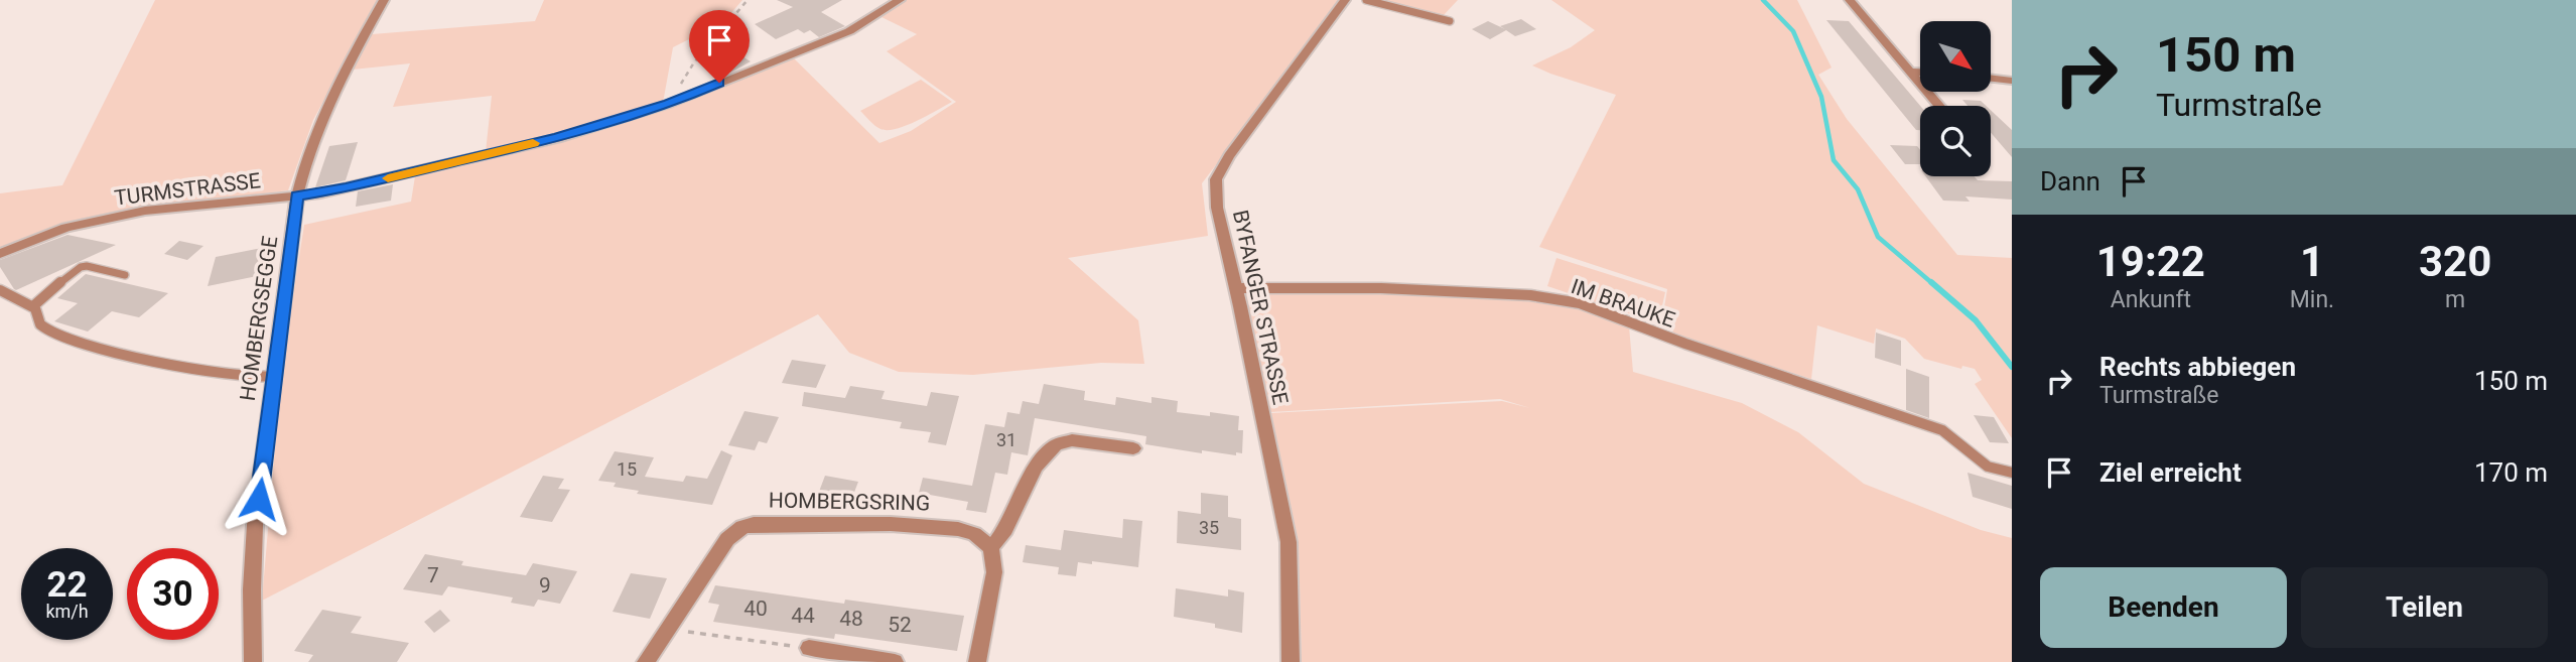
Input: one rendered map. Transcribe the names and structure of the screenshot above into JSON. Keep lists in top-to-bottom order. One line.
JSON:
{"streets":{"street":["TURMSTRASSE","BYFANGER STRASSE","HOMBERGSEGGE","HOMBERGSRING"],"lane":["IM BRAUKE"]},"crossings":[["TURMSTRASSE","HOMBERGSEGGE"],["IM BRAUKE","BYFANGER STRASSE"]],"house_numbers":["31","15","35","7","9","40","44","48","52"],"north":"bottom right","page":{"turn":["150 m","Turmstraße"],"then":"Dann","eta":["19:22","Ankunft","1","Min.","320","m"],"list":[{"name":"Rechts abbiegen","note":"Turmstraße","value":"150 m"},{"name":"Ziel erreicht","value":"170 m"}],"speed":"22 km/h","limit":"30","buttons":["Beenden","Teilen"]}}
